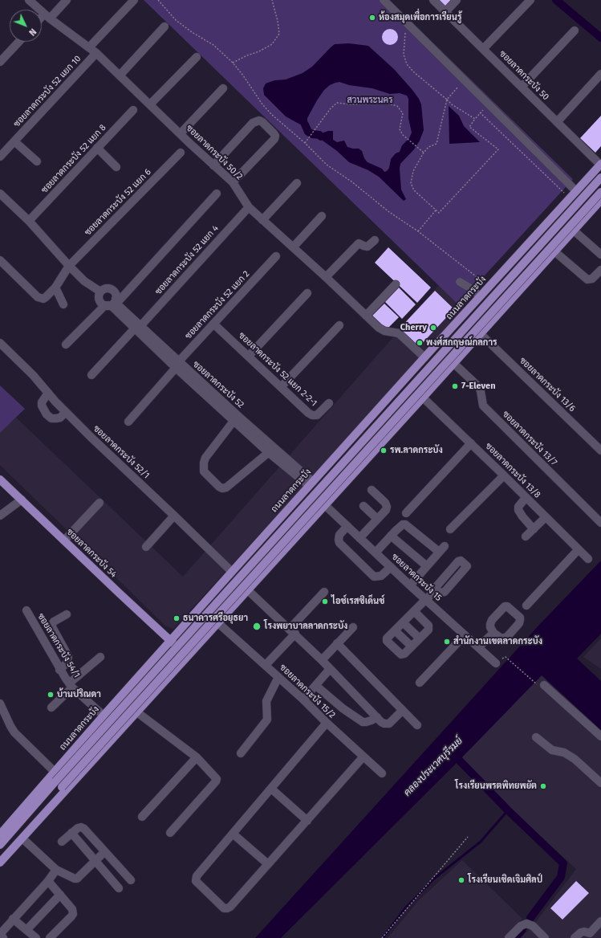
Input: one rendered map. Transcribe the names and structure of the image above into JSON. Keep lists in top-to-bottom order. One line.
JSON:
{"streets":{"main road":["ถนนลาดกระบัง","ซอยลาดกระบัง 54"],"street":["ซอยลาดกระบัง 50","ซอยลาดกระบัง 52 แยก 10","ซอยลาดกระบัง 50/2","ซอยลาดกระบัง 52 แยก 8","ซอยลาดกระบัง 52 แยก 6","ซอยลาดกระบัง 52 แยก 4","ซอยลาดกระบัง 52 แยก 2","ซอยลาดกระบัง 52 แยก 2-2-1","ซอยลาดกระบัง 52","ซอยลาดกระบัง 13/6","ซอยลาดกระบัง 13/7","ซอยลาดกระบัง 52/1","ซอยลาดกระบัง 13/8","ซอยลาดกระบัง 15","ซอยลาดกระบัง 54/1","ซอยลาดกระบัง 15/2"]},"crossings":[["ซอยลาดกระบัง 50","ถนนลาดกระบัง"],["ซอยลาดกระบัง 52 แยก 10","ซอยลาดกระบัง 50/2"],["ซอยลาดกระบัง 50/2","ซอยลาดกระบัง 52 แยก 4"],["ซอยลาดกระบัง 50/2","ถนนลาดกระบัง"],["ซอยลาดกระบัง 52 แยก 4","ซอยลาดกระบัง 52"],["ถนนลาดกระบัง","ซอยลาดกระบัง 52"],["ถนนลาดกระบัง","ซอยลาดกระบัง 52/1"],["ถนนลาดกระบัง","ซอยลาดกระบัง 54"],["ถนนลาดกระบัง","ซอยลาดกระบัง 54/1"],["ซอยลาดกระบัง 52 แยก 2","ซอยลาดกระบัง 52 แยก 2-2-1"],["ซอยลาดกระบัง 52 แยก 2","ซอยลาดกระบัง 52"]],"water":["คลองประเวศบุรีรมย์"],"parks":["สวนพระนคร"],"places":["ห้องสมุดเพื่อการเรียนรู้","Cherry","พงศ์สกฤษณ์กลการ","7-Eleven","รพ.ลาดกระบัง","ไอช์เรสซิเด็นช์","ธนาคารศรีอยุธยา","โรงพยาบาลลาดกระบัง","สำนักงานเขตลาดกระบัง","บ้านปริณดา","โรงเรียนพรตพิทยพยัต","โรงเรียนเชิดเจิมศิลป์"],"north":"bottom right"}
